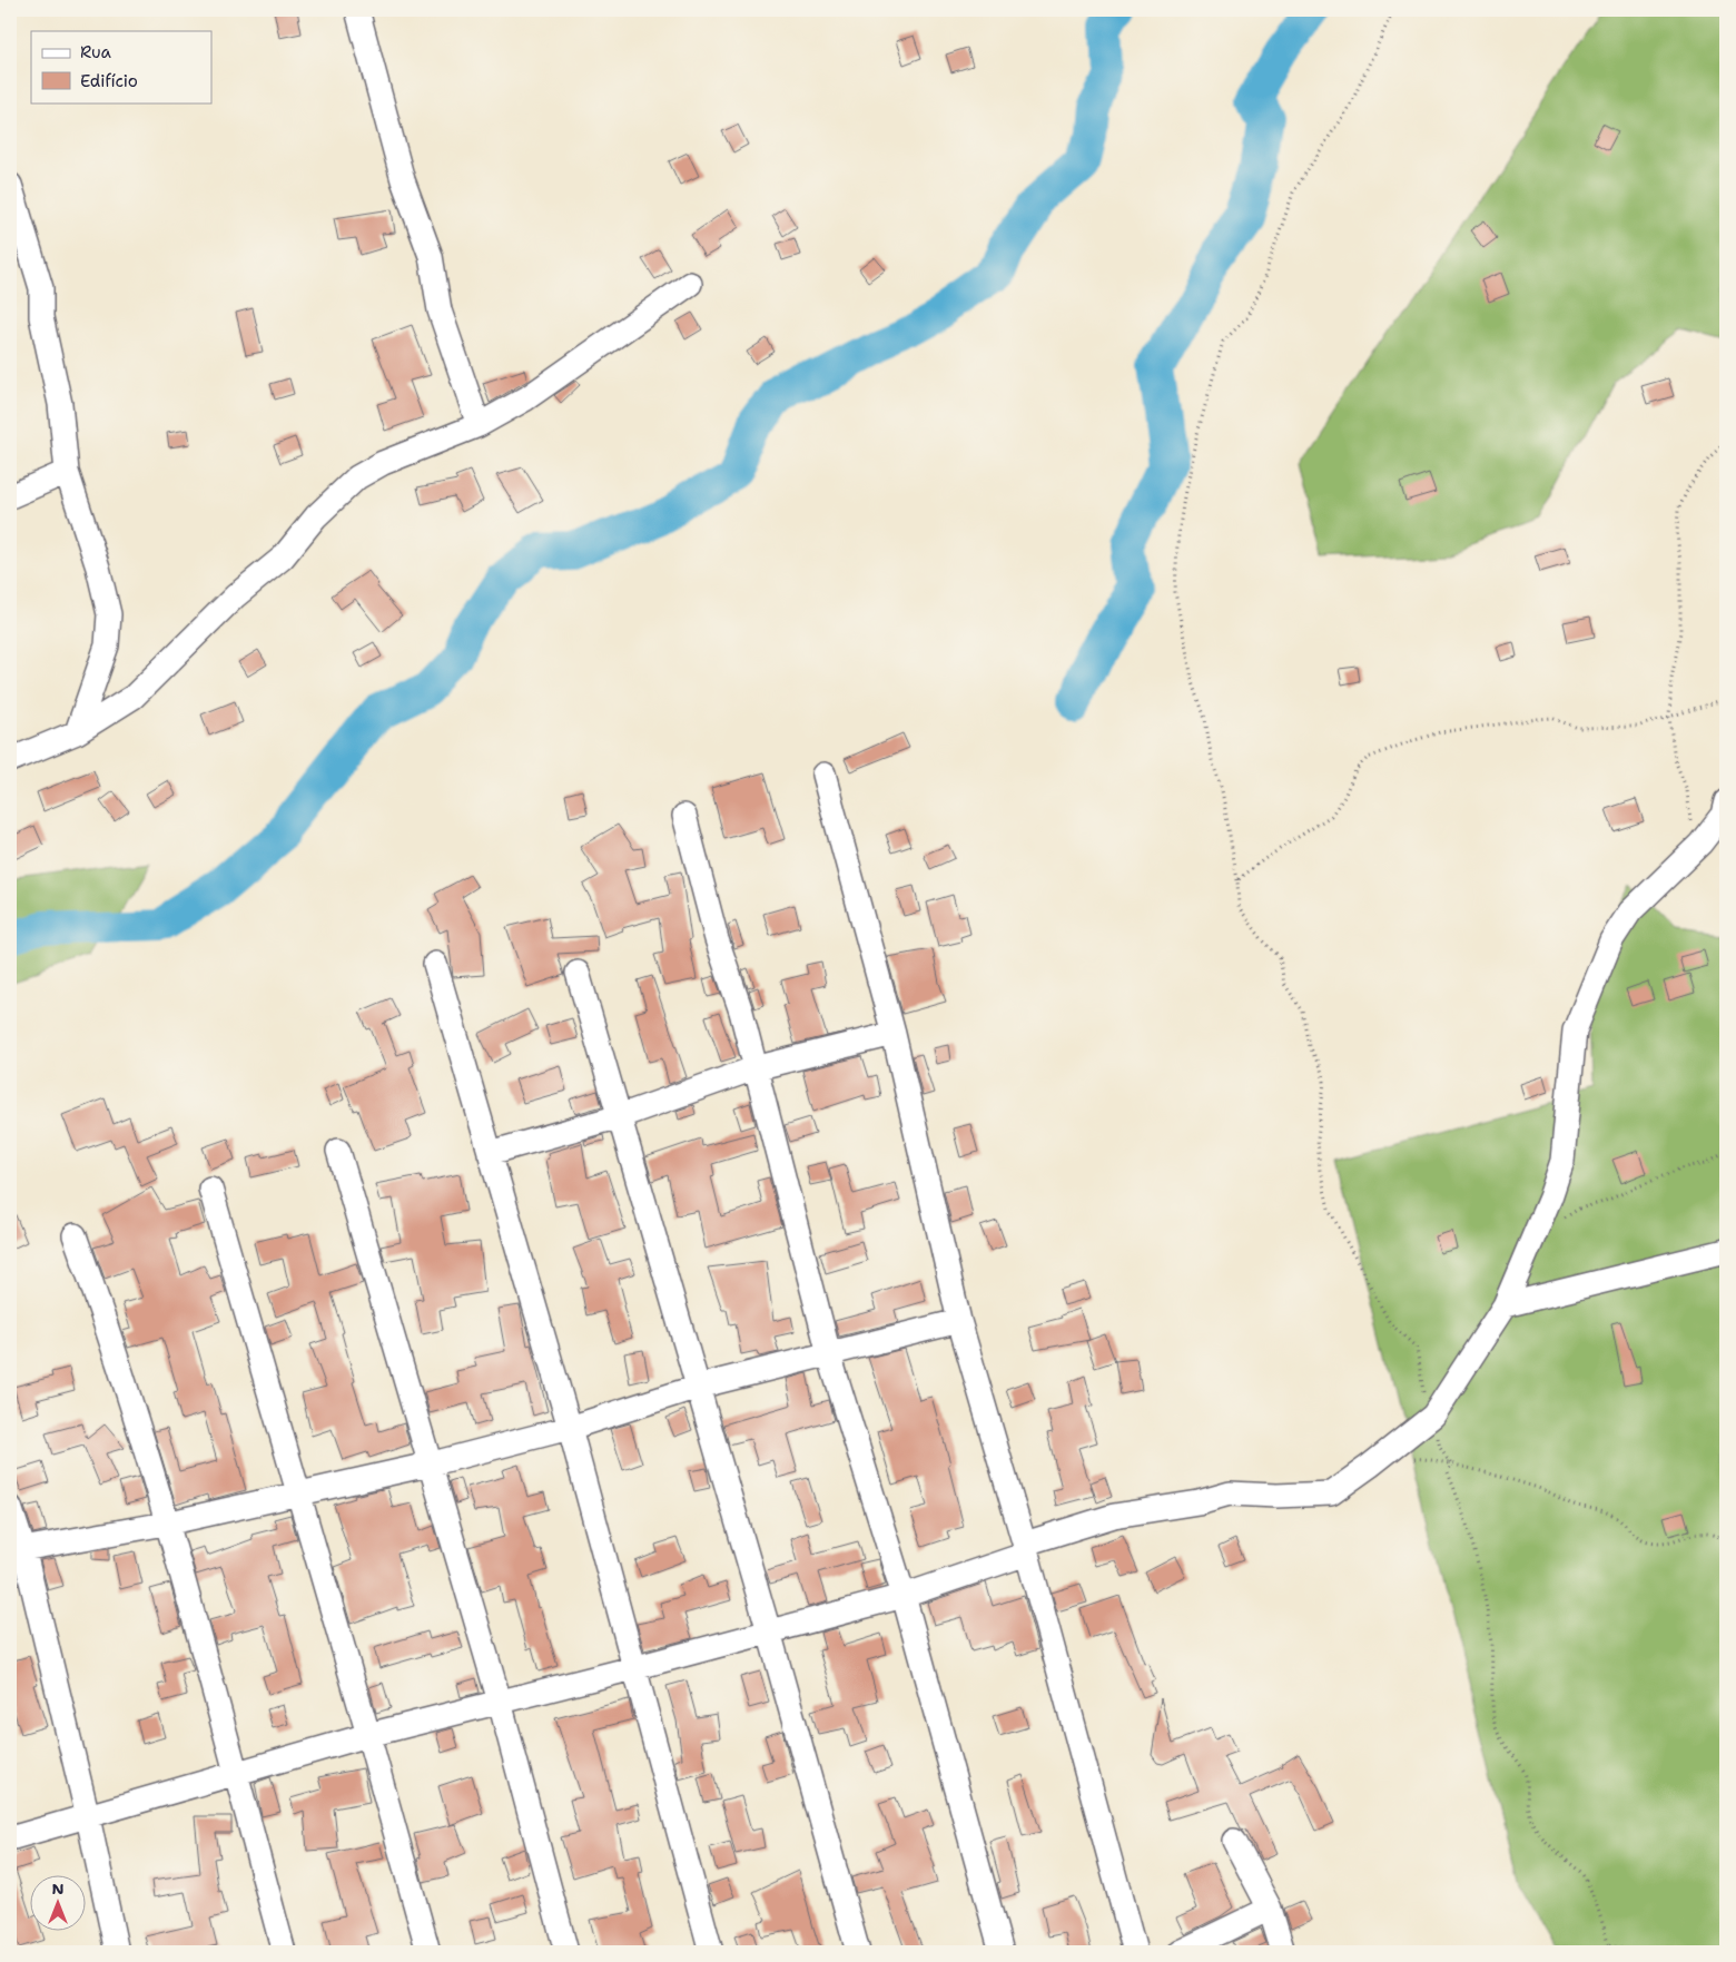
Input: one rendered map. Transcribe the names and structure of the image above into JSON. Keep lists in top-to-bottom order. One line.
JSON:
{"legend":["Rua","Edifício"],"north":"top"}
